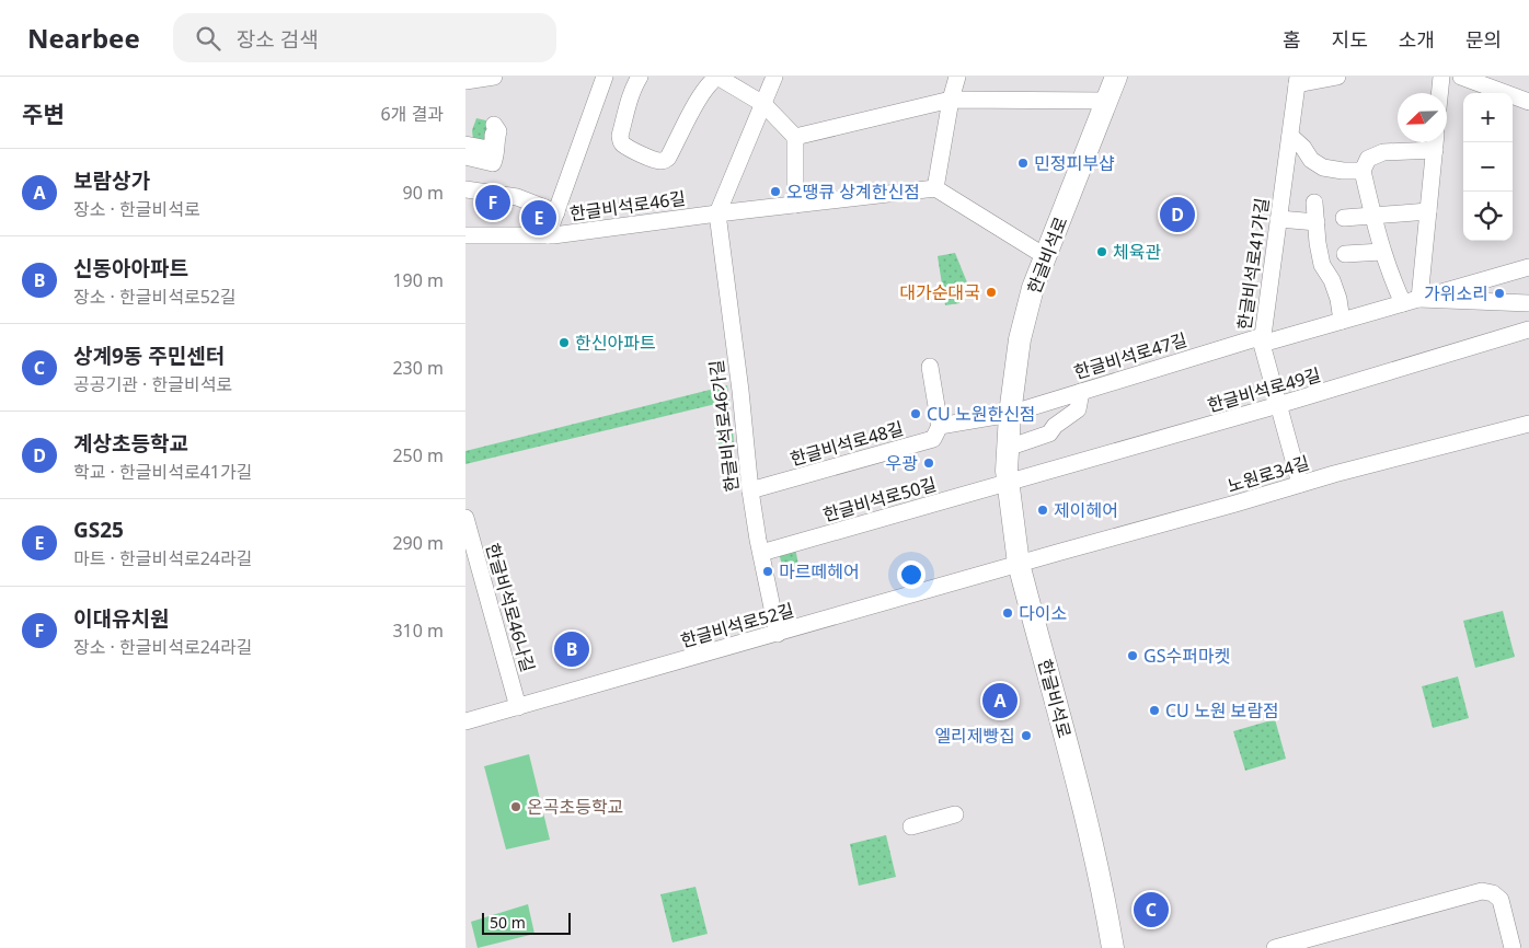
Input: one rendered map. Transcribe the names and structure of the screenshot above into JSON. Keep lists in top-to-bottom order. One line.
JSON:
{"streets":{"main road":["한글비석로"],"street":["한글비석로46길","한글비석로41가길","한글비석로47길","한글비석로49길","한글비석로46가길","한글비석로48길","노원로34길","한글비석로50길","한글비석로46나길","한글비석로52길"]},"crossings":[["한글비석로46길","한글비석로46가길"],["한글비석로","한글비석로47길"],["한글비석로","한글비석로49길"],["한글비석로","노원로34길"],["한글비석로","한글비석로50길"],["한글비석로","한글비석로52길"],["한글비석로41가길","한글비석로47길"],["한글비석로41가길","한글비석로49길"],["한글비석로41가길","노원로34길"],["한글비석로49길","한글비석로50길"],["한글비석로46가길","한글비석로48길"],["한글비석로46가길","한글비석로50길"],["한글비석로46가길","한글비석로52길"],["노원로34길","한글비석로52길"],["한글비석로46나길","한글비석로52길"]],"places":["민정피부샵","오땡큐 상계한신점","체육관","대가순대국","가위소리","한신아파트","CU 노원한신점","우광","제이헤어","마르떼헤어","다이소","GS수퍼마켓","CU 노원 보람점","엘리제빵집","온곡초등학교"],"scale_bar":"50 m","north":"bottom left","page":{"header":"Nearbee","search":"장소 검색","nav":["홈","지도","소개","문의"],"heading":["주변","6개 결과"],"map_buttons":["+","−"],"list":[{"mark":"A","name":"보람상가","note":"장소 · 한글비석로","value":"90 m"},{"mark":"B","name":"신동아아파트","note":"장소 · 한글비석로52길","value":"190 m"},{"mark":"C","name":"상계9동 주민센터","note":"공공기관 · 한글비석로","value":"230 m"},{"mark":"D","name":"계상초등학교","note":"학교 · 한글비석로41가길","value":"250 m"},{"mark":"E","name":"GS25","note":"마트 · 한글비석로24라길","value":"290 m"},{"mark":"F","name":"이대유치원","note":"장소 · 한글비석로24라길","value":"310 m"}],"pins":["F","D","E","B","A","C"],"scale":"50 m"}}
